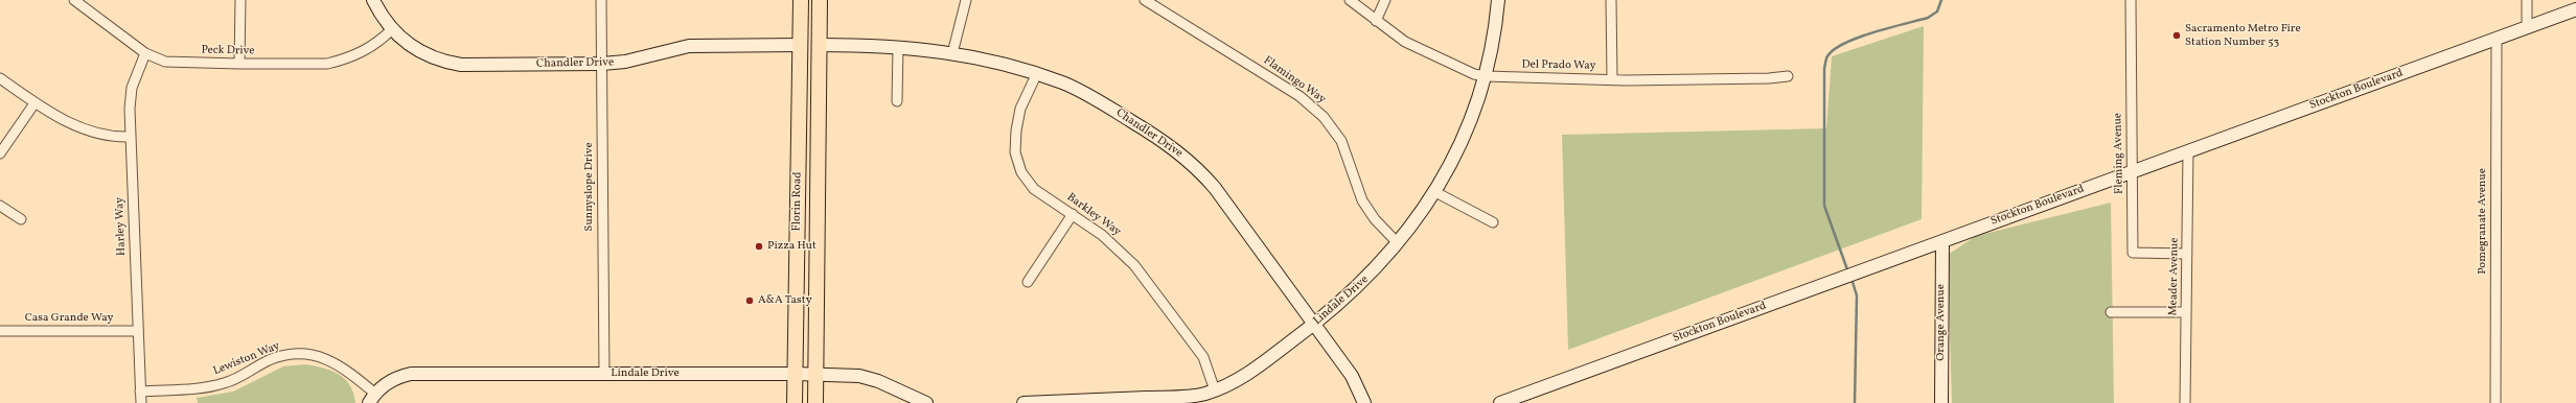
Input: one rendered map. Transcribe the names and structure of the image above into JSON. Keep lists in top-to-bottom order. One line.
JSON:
{"streets":{"main road":["Florin Road"],"street":["Peck Drive","Chandler Drive","Del Prado Way","Flamingo Way","Stockton Boulevard","Fleming Avenue","Sunnyslope Drive","Barkley Way","Pomegranate Avenue","Harley Way","Meader Avenue","Lindale Drive","Casa Grande Way","Orange Avenue","Lewiston Way"]},"crossings":[["Peck Drive","Chandler Drive"],["Peck Drive","Harley Way"],["Chandler Drive","Sunnyslope Drive"],["Chandler Drive","Florin Road"],["Chandler Drive","Barkley Way"],["Chandler Drive","Lindale Drive"],["Del Prado Way","Lindale Drive"],["Flamingo Way","Lindale Drive"],["Stockton Boulevard","Fleming Avenue"],["Stockton Boulevard","Pomegranate Avenue"],["Stockton Boulevard","Meader Avenue"],["Stockton Boulevard","Orange Avenue"],["Fleming Avenue","Meader Avenue"],["Sunnyslope Drive","Lindale Drive"],["Florin Road","Lindale Drive"],["Barkley Way","Lindale Drive"],["Harley Way","Casa Grande Way"],["Harley Way","Lewiston Way"],["Lindale Drive","Lewiston Way"]],"places":["Sacramento Metro Fire Station Number 53","Pizza Hut","A&A Tasty"]}
